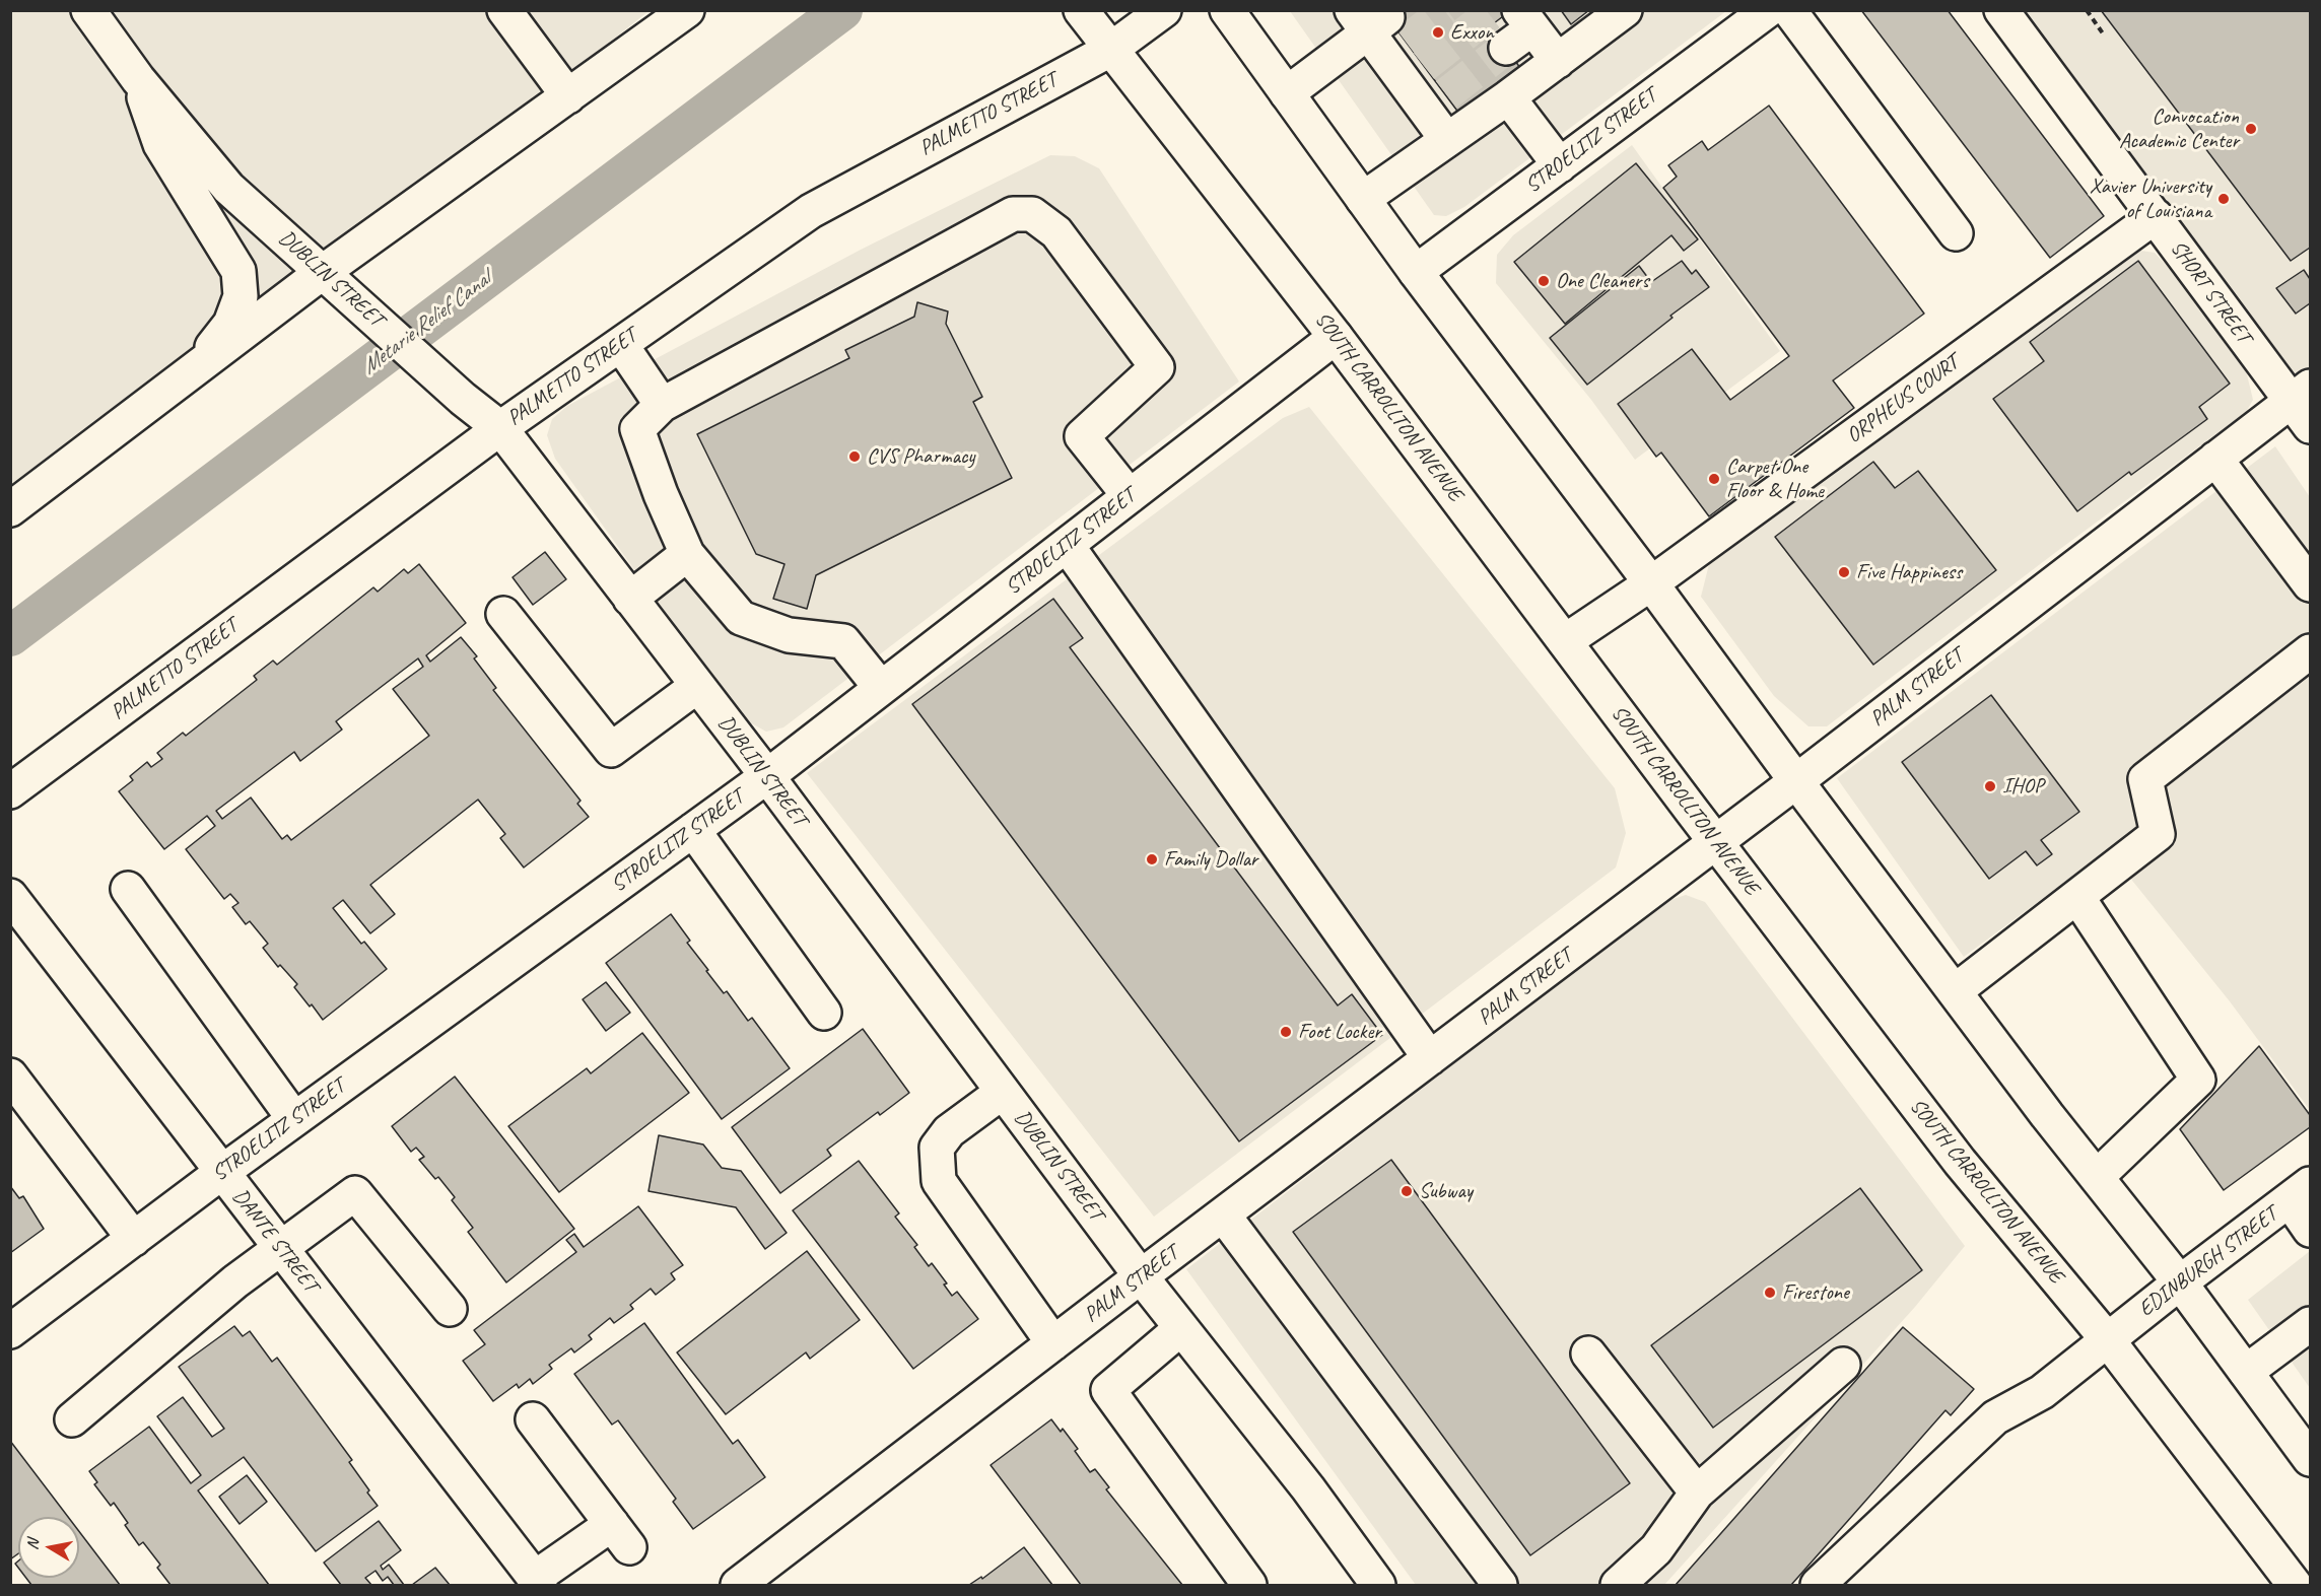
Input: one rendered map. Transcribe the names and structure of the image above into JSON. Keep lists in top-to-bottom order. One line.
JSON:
{"streets":{"street":["PALMETTO STREET","STROELITZ STREET","DUBLIN STREET","SHORT STREET","ORPHEUS COURT","SOUTH CARROLLTON AVENUE","PALM STREET","DANTE STREET","EDINBURGH STREET"]},"crossings":[["PALMETTO STREET","DUBLIN STREET"],["PALMETTO STREET","SOUTH CARROLLTON AVENUE"],["STROELITZ STREET","DUBLIN STREET"],["STROELITZ STREET","SOUTH CARROLLTON AVENUE"],["STROELITZ STREET","DANTE STREET"],["DUBLIN STREET","PALM STREET"],["SHORT STREET","ORPHEUS COURT"],["SHORT STREET","PALM STREET"],["ORPHEUS COURT","SOUTH CARROLLTON AVENUE"],["SOUTH CARROLLTON AVENUE","PALM STREET"],["SOUTH CARROLLTON AVENUE","EDINBURGH STREET"]],"water":["Metarie Relief Canal"],"places":["Exxon","Convocation Academic Center","Xavier University of Louisiana","One Cleaners","CVS Pharmacy","Carpet One Floor & Home","Five Happiness","IHOP","Family Dollar","Foot Locker","Subway","Firestone"],"north":"left"}
